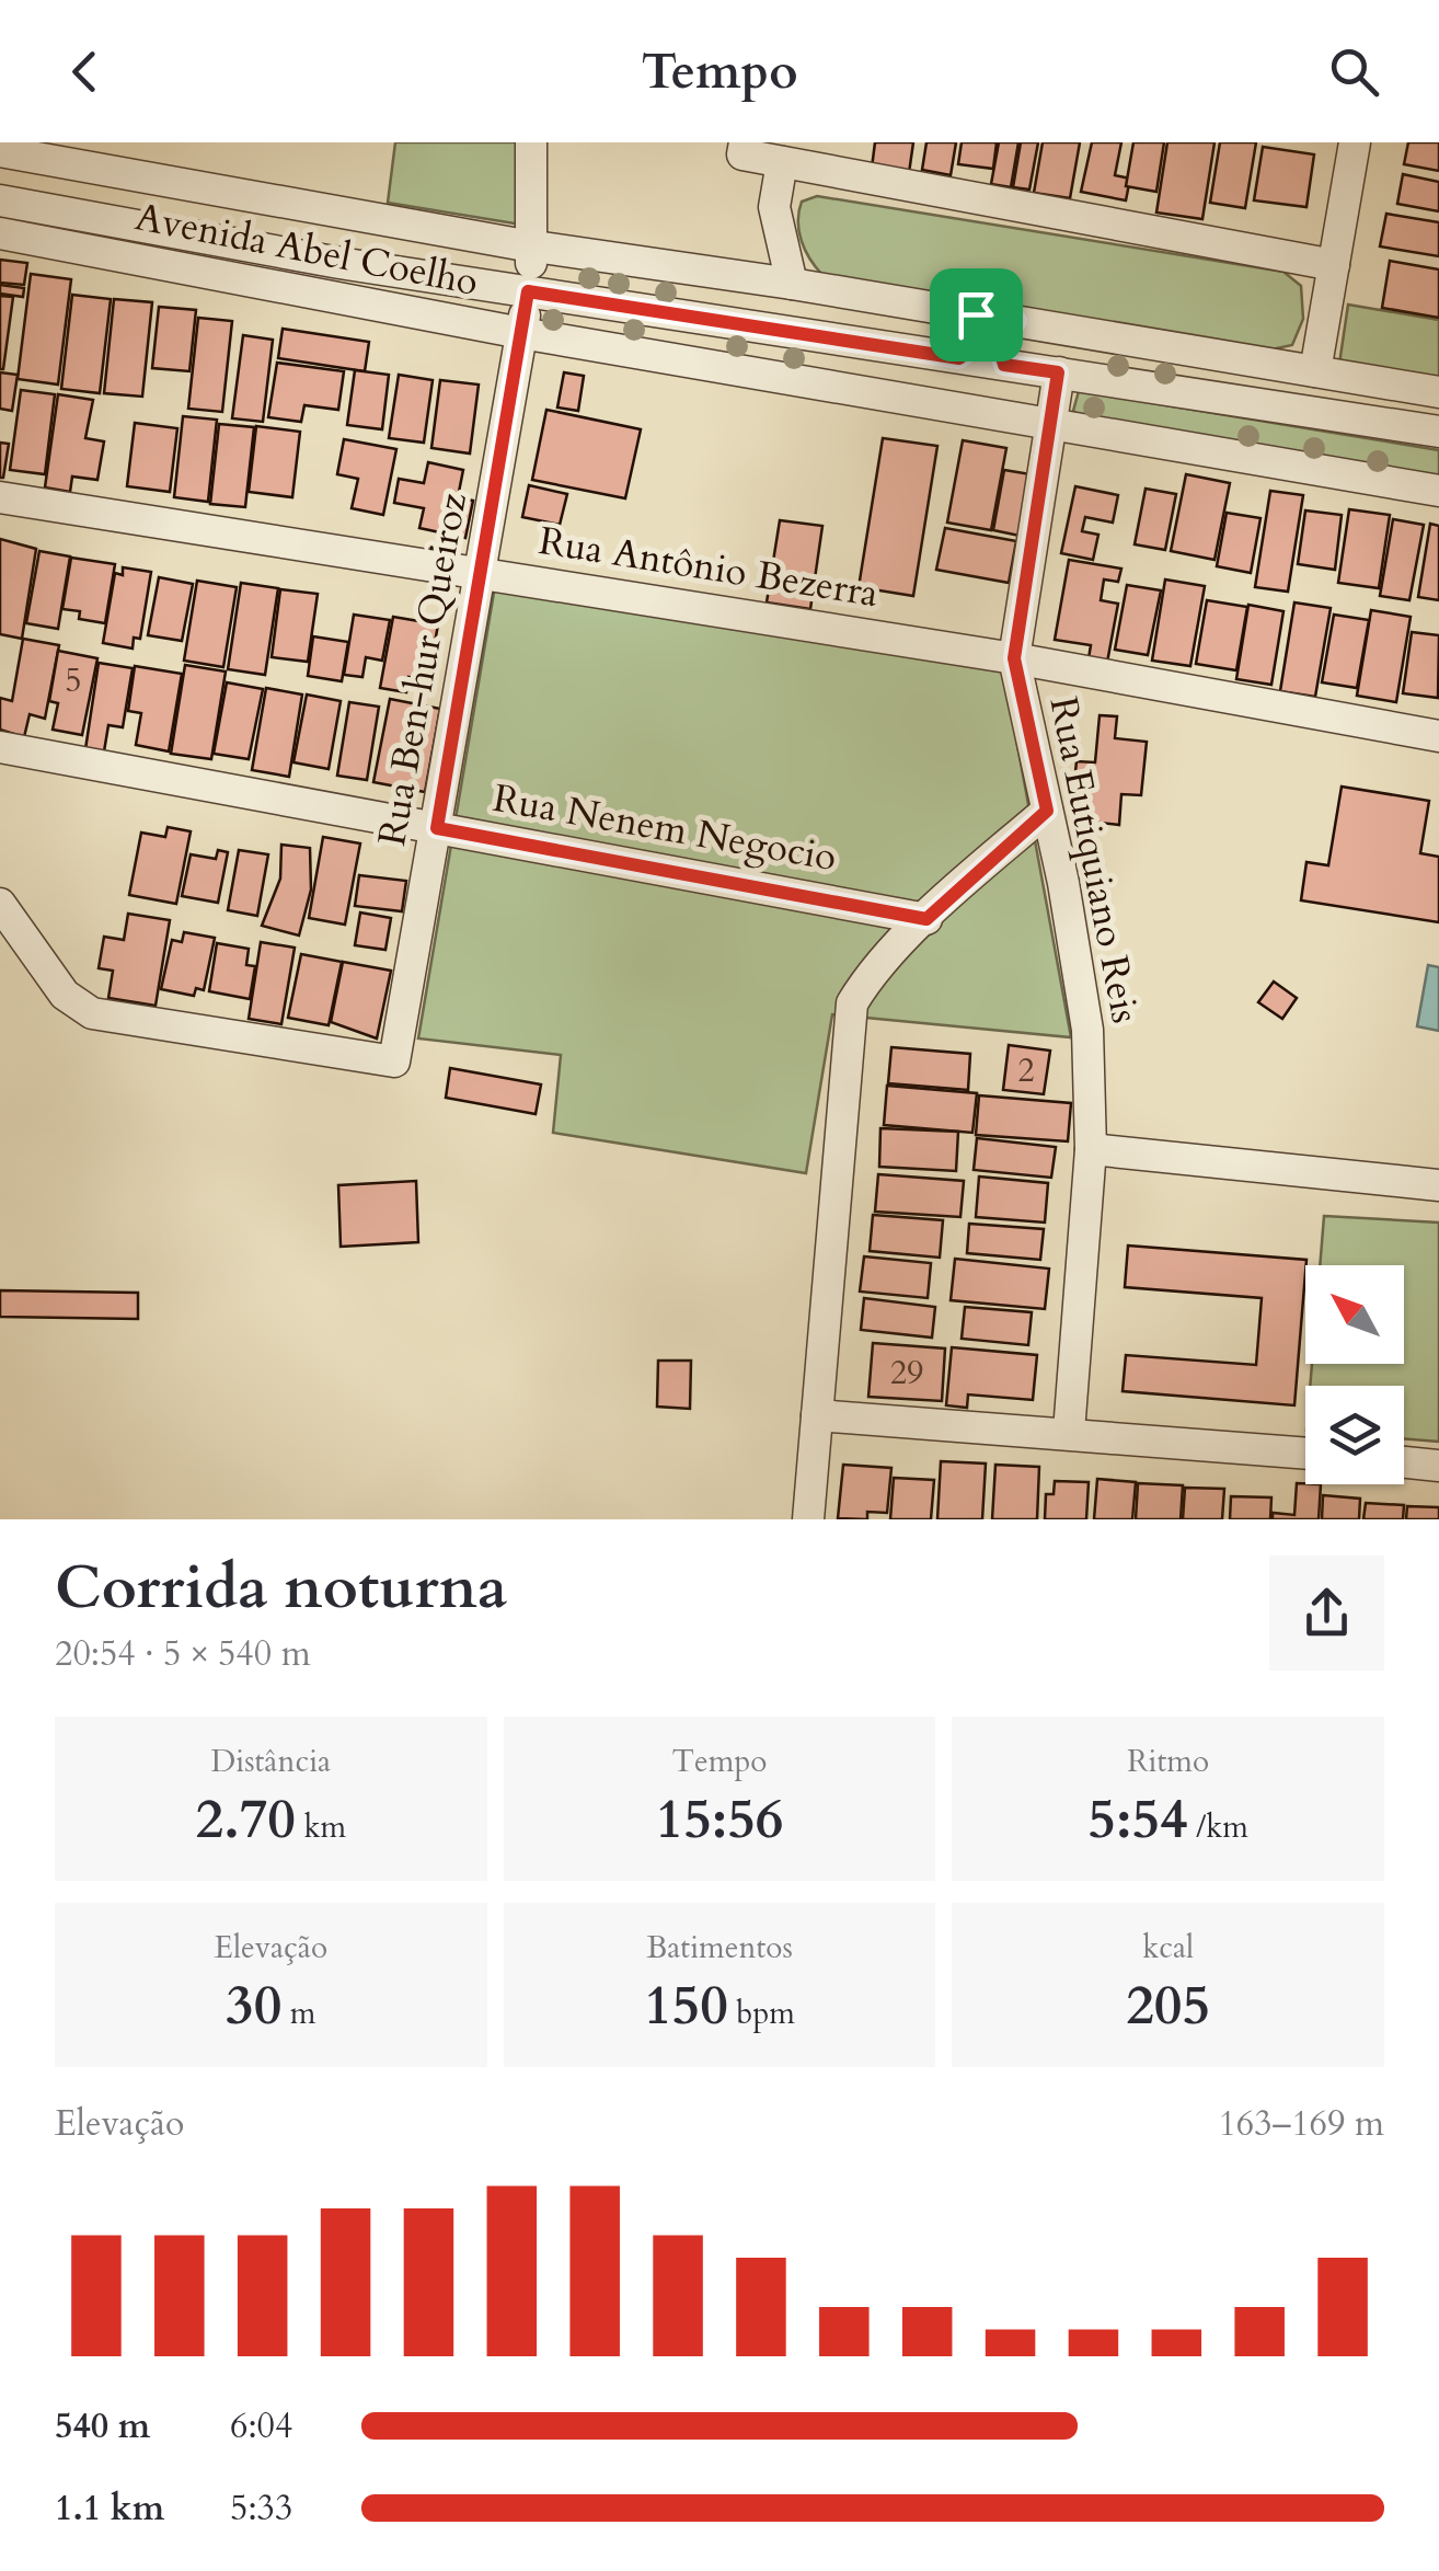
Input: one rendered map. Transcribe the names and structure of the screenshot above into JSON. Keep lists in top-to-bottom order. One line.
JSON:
{"streets":{"street":["Avenida Abel Coelho","Rua Antônio Bezerra","Rua Ben-hur Queiroz","Rua Nenem Negocio","Rua Eutiquiano Reis"]},"crossings":[["Avenida Abel Coelho","Rua Ben-hur Queiroz"],["Avenida Abel Coelho","Rua Eutiquiano Reis"],["Rua Antônio Bezerra","Rua Ben-hur Queiroz"],["Rua Antônio Bezerra","Rua Eutiquiano Reis"],["Rua Ben-hur Queiroz","Rua Nenem Negocio"]],"house_numbers":["5","2","29"],"north":"top left","page":{"header":"Tempo","heading":["Corrida noturna","20:54 · 5 × 540 m"],"stats":[["Distância","2.70 km"],["Tempo","15:56"],["Ritmo","5:54 /km"],["Elevação","30 m"],["Batimentos","150 bpm"],["kcal","205"]],"chart":["Elevação","163–169 m"],"list":[{"name":"540 m","note":"6:04"},{"name":"1.1 km","note":"5:33"}]}}
